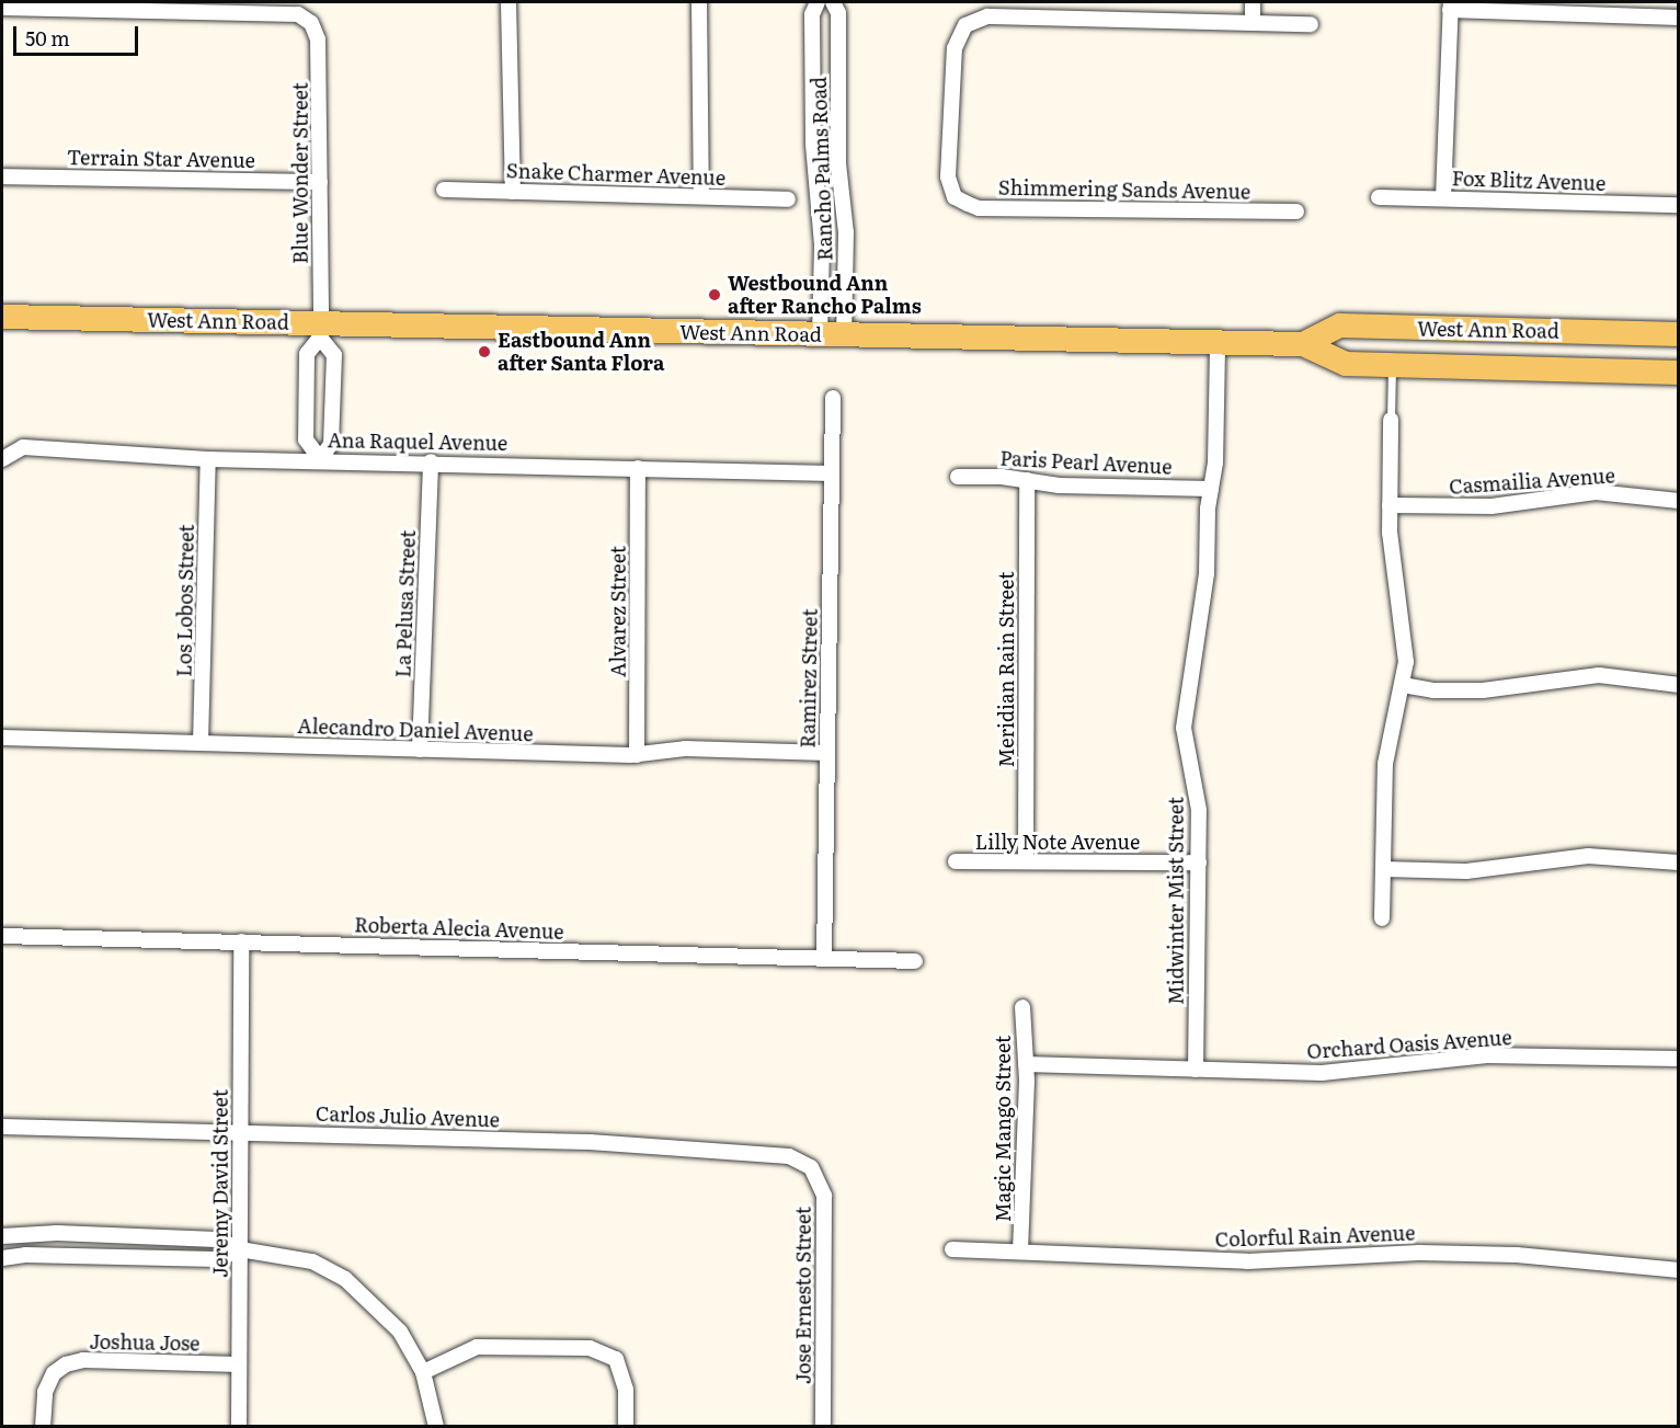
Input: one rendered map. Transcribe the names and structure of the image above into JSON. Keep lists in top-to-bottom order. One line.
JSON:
{"streets":{"main road":["West Ann Road"],"street":["Terrain Star Avenue","Rancho Palms Road","Blue Wonder Street","Snake Charmer Avenue","Fox Blitz Avenue","Shimmering Sands Avenue","Ana Raquel Avenue","Paris Pearl Avenue","Casmailia Avenue","Los Lobos Street","La Pelusa Street","Alvarez Street","Meridian Rain Street","Ramirez Street","Alecandro Daniel Avenue","Lilly Note Avenue","Midwinter Mist Street","Roberta Alecia Avenue","Orchard Oasis Avenue","Carlos Julio Avenue","Magic Mango Street","Jeremy David Street","Colorful Rain Avenue","Jose Ernesto Street","Joshua Jose"]},"crossings":[["Terrain Star Avenue","Blue Wonder Street"],["Rancho Palms Road","West Ann Road"],["Blue Wonder Street","West Ann Road"],["West Ann Road","Midwinter Mist Street"],["Ana Raquel Avenue","Los Lobos Street"],["Ana Raquel Avenue","La Pelusa Street"],["Ana Raquel Avenue","Alvarez Street"],["Ana Raquel Avenue","Ramirez Street"],["Paris Pearl Avenue","Meridian Rain Street"],["Paris Pearl Avenue","Midwinter Mist Street"],["Los Lobos Street","Alecandro Daniel Avenue"],["La Pelusa Street","Alecandro Daniel Avenue"],["Alvarez Street","Alecandro Daniel Avenue"],["Meridian Rain Street","Lilly Note Avenue"],["Ramirez Street","Alecandro Daniel Avenue"],["Ramirez Street","Roberta Alecia Avenue"],["Lilly Note Avenue","Midwinter Mist Street"],["Midwinter Mist Street","Orchard Oasis Avenue"],["Roberta Alecia Avenue","Jeremy David Street"],["Orchard Oasis Avenue","Magic Mango Street"],["Carlos Julio Avenue","Jeremy David Street"],["Carlos Julio Avenue","Jose Ernesto Street"],["Magic Mango Street","Colorful Rain Avenue"],["Jeremy David Street","Joshua Jose"]],"places":["Westbound Ann after Rancho Palms","Eastbound Ann after Santa Flora"],"scale_bar":"50 m"}
